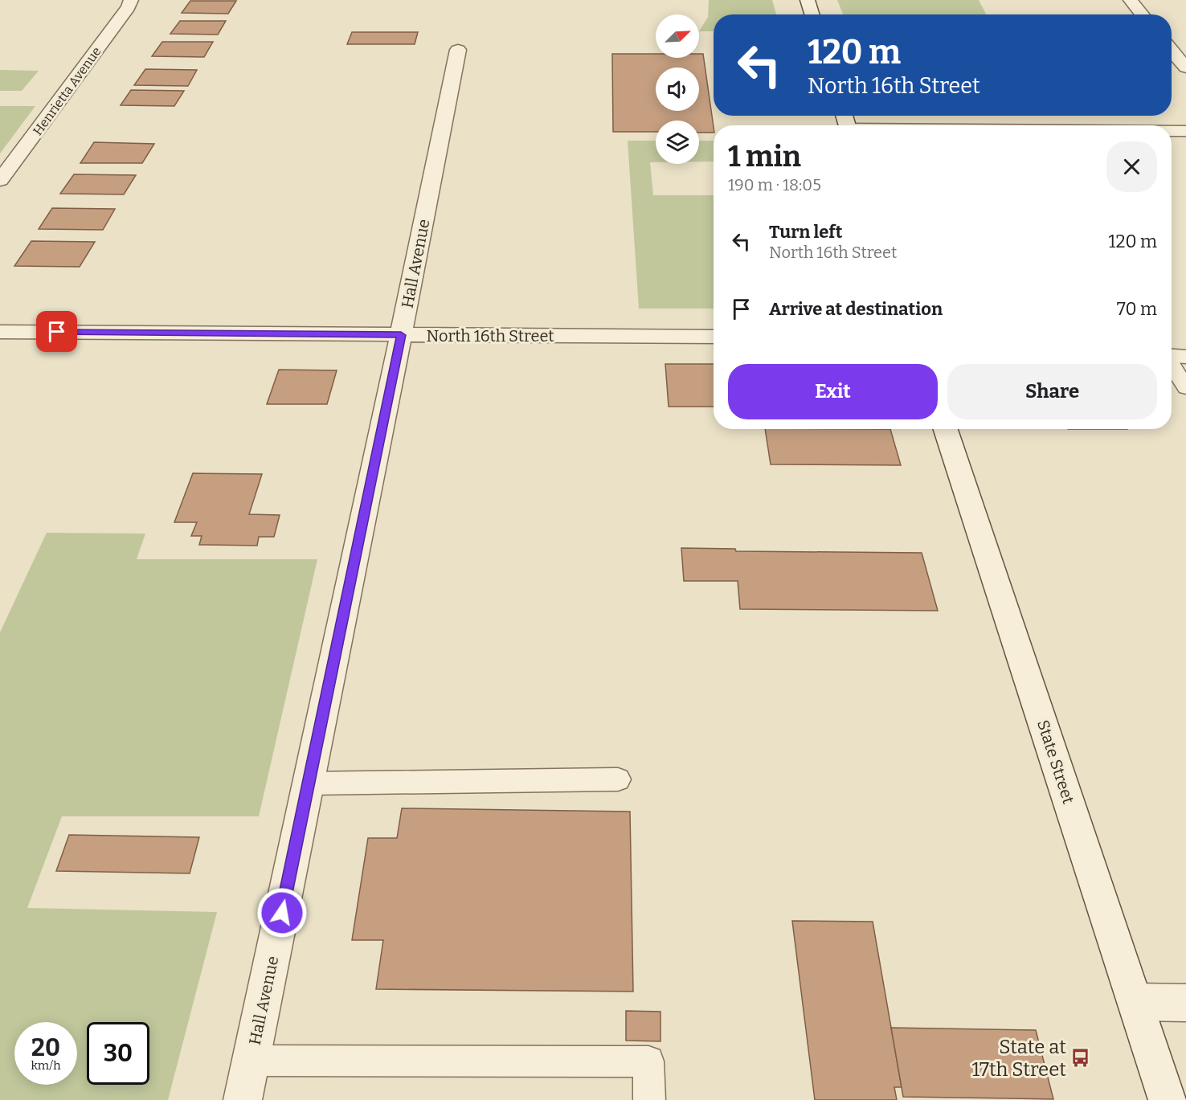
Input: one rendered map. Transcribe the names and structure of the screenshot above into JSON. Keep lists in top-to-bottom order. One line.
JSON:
{"streets":{"street":["Henrietta Avenue","Hall Avenue","North 16th Street","State Street"]},"crossings":[["Hall Avenue","North 16th Street"]],"places":{"bus stop":["State at 17th Street"]},"north":"top right","page":{"turn":["120 m","North 16th Street"],"heading":["1 min","190 m · 18:05"],"list":[{"name":"Turn left","note":"North 16th Street","value":"120 m"},{"name":"Arrive at destination","value":"70 m"}],"buttons":["Exit","Share"],"speed":"20 km/h","limit":"30"}}
